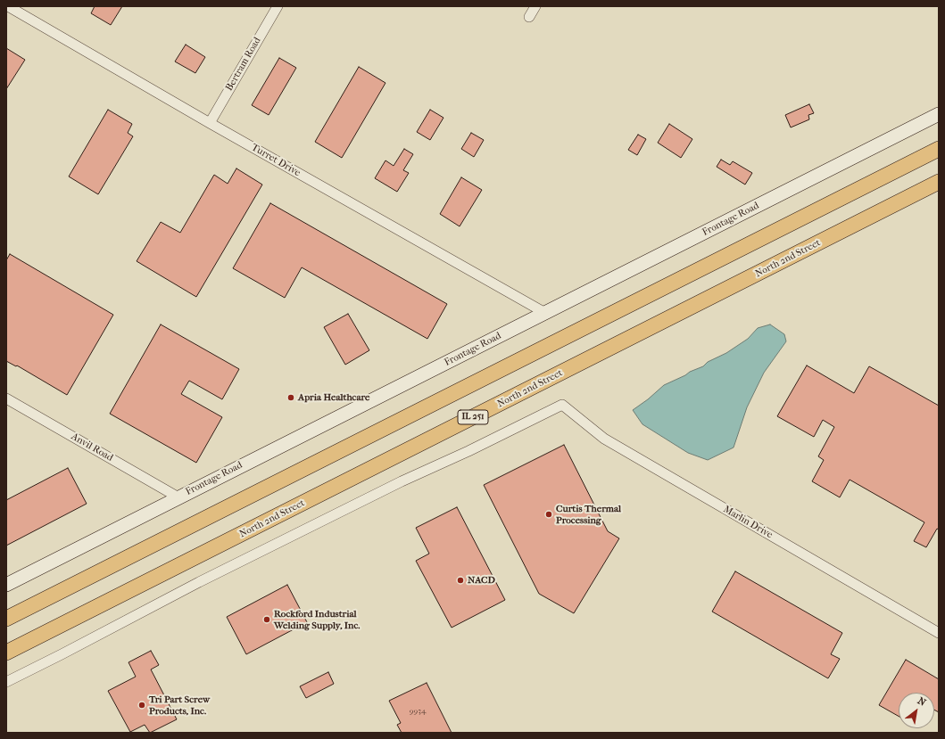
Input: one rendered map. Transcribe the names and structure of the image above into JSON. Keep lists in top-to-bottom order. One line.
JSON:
{"streets":{"main road":["North 2nd Street","IL 251"],"street":["Bertram Road","Turret Drive","Frontage Road","Anvil Road","Marlin Drive"]},"crossings":[["Bertram Road","Turret Drive"],["Turret Drive","Frontage Road"],["Frontage Road","Anvil Road"]],"places":["Apria Healthcare","Curtis Thermal Processing","NACD","Rockford Industrial Welding Supply, Inc.","Tri Part Screw Products, Inc."],"house_numbers":["9934"],"north":"top right"}
